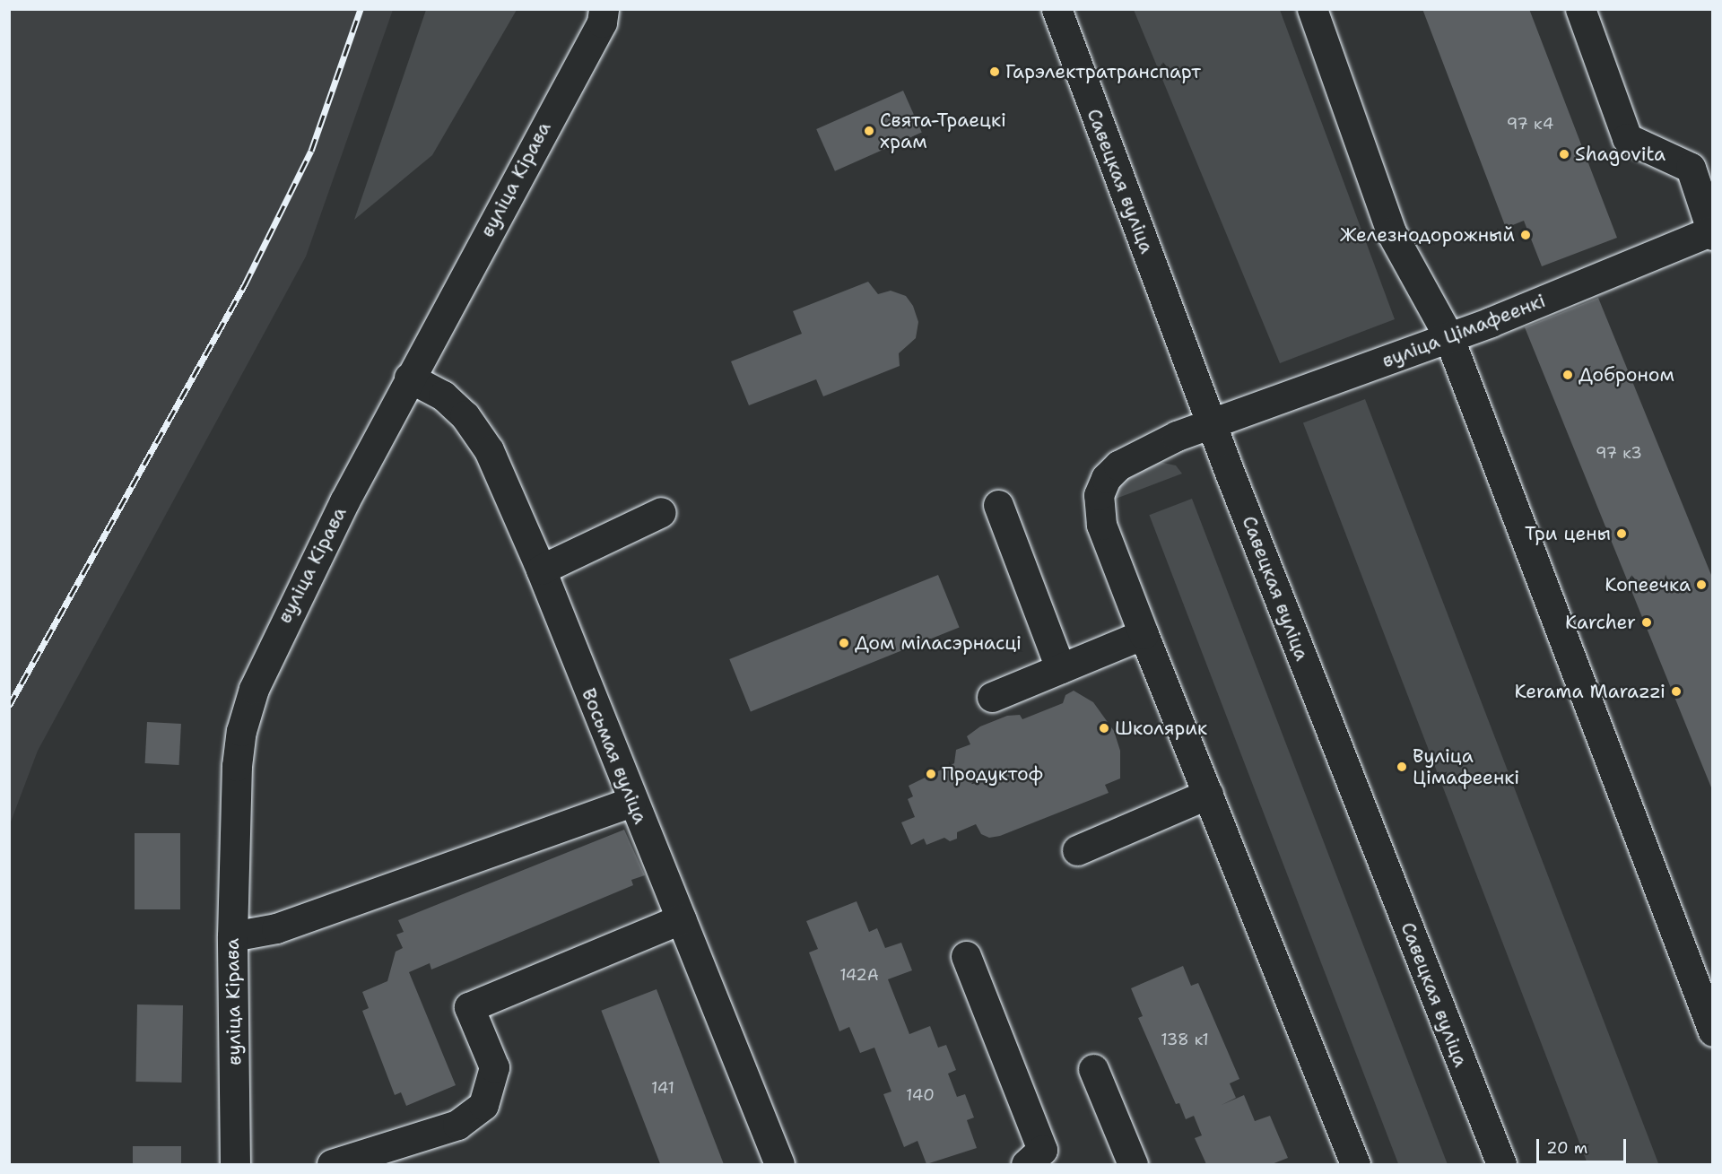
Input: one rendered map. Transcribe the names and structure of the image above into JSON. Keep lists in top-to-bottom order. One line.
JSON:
{"streets":{"main road":["вуліца Кірава","Савецкая вуліца","вуліца Цімафеенкі","Восьмая вуліца"]},"crossings":[["вуліца Кірава","Восьмая вуліца"],["Савецкая вуліца","вуліца Цімафеенкі"]],"places":["Гарэлектратранспарт","Свята-Траецкі храм","Shagovita","Железнодорожный","Доброном","Три цены","Копеечка","Karcher","Дом міласэрнасці","Kerama Marazzi","Школярик","Вуліца Цімафеенкі","Продуктоф"],"house_numbers":["97 к4","97 к3","142А","138 к1","141","140"],"scale_bar":"20 m"}
